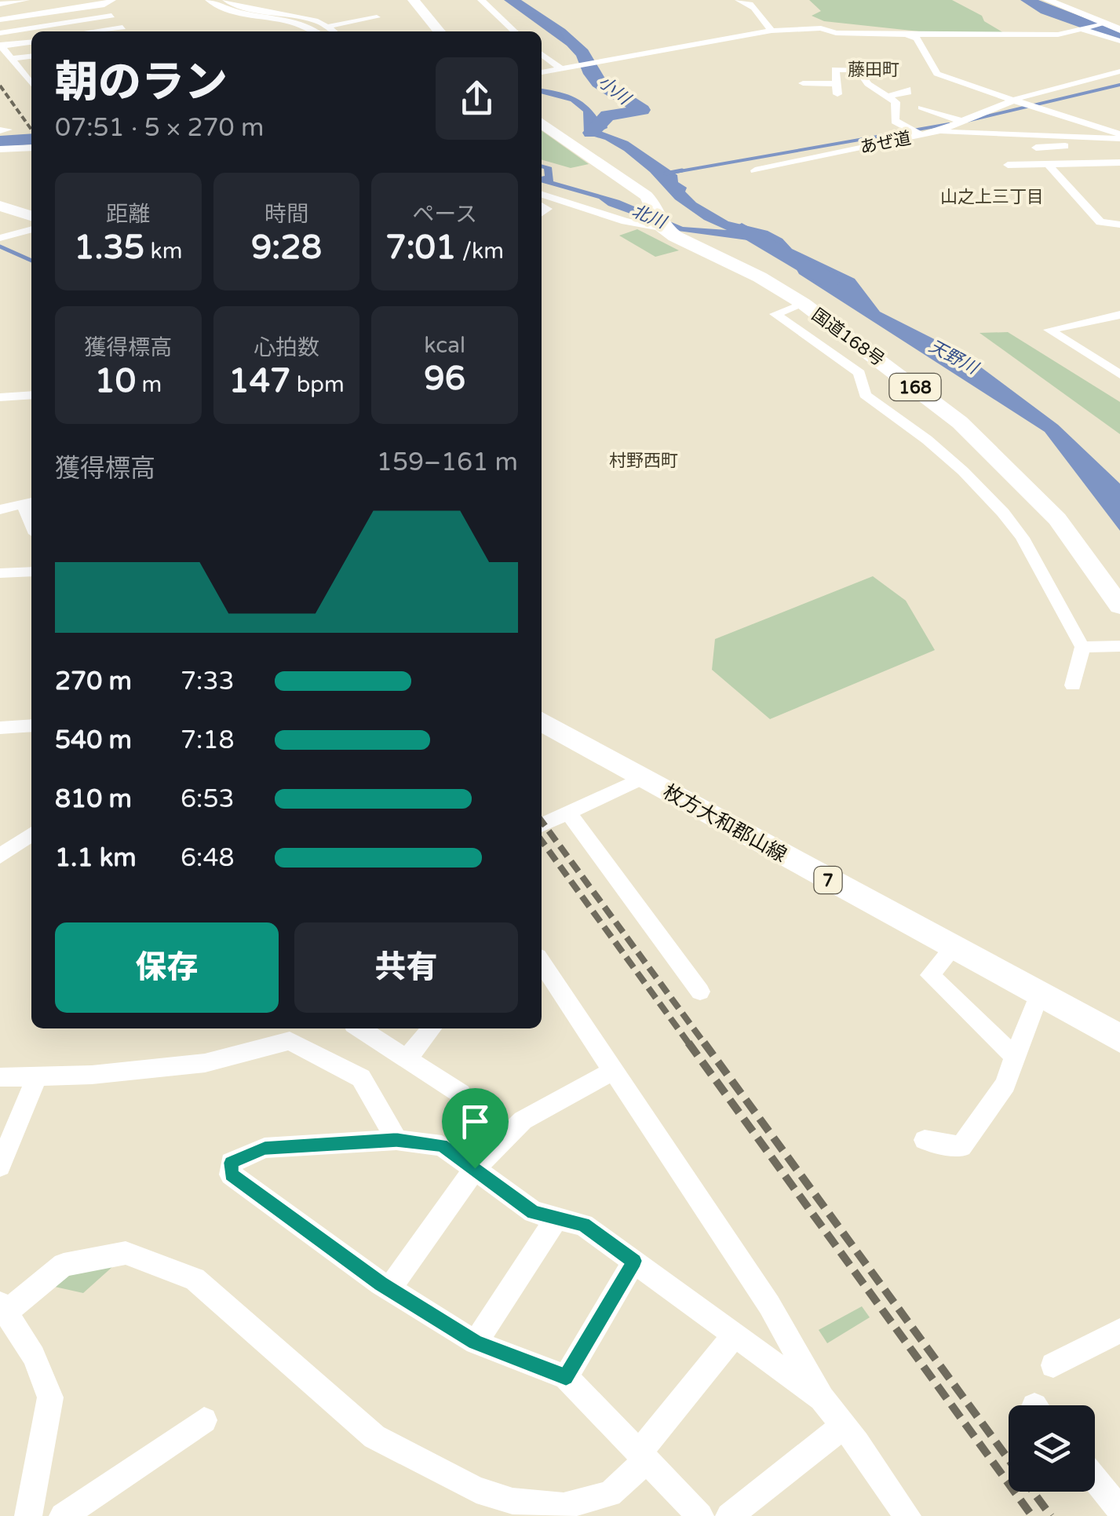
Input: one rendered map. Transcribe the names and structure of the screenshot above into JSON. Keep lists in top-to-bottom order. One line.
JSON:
{"streets":{"main road":["国道168号","168","枚方大和郡山線","7"],"street":["あぜ道"]},"districts":["藤田町","山之上三丁目","村野西町"],"water":["小川","北川","天野川"],"page":{"heading":["朝のラン","07:51 · 5 × 270 m"],"stats":[["距離","1.35 km"],["時間","9:28"],["ペース","7:01 /km"],["獲得標高","10 m"],["心拍数","147 bpm"],["kcal","96"]],"chart":["獲得標高","159–161 m"],"list":[{"name":"270 m","note":"7:33"},{"name":"540 m","note":"7:18"},{"name":"810 m","note":"6:53"},{"name":"1.1 km","note":"6:48"}],"buttons":["保存","共有"]}}
